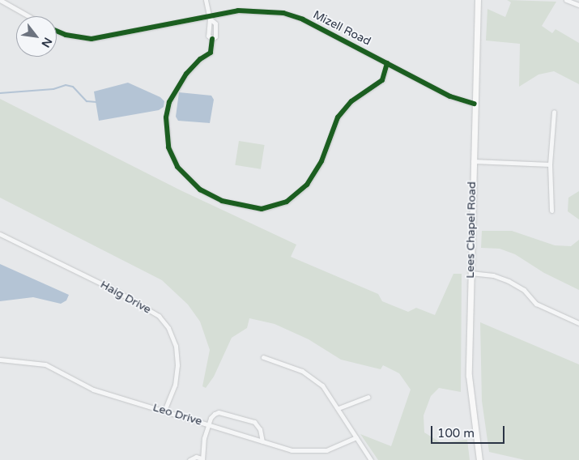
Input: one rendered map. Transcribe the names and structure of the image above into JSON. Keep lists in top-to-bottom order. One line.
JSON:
{"streets":{"main road":["Lees Chapel Road"],"street":["Mizell Road","Haig Drive","Leo Drive"]},"crossings":[["Mizell Road","Lees Chapel Road"],["Haig Drive","Leo Drive"]],"scale_bar":"100 m","north":"bottom right"}
